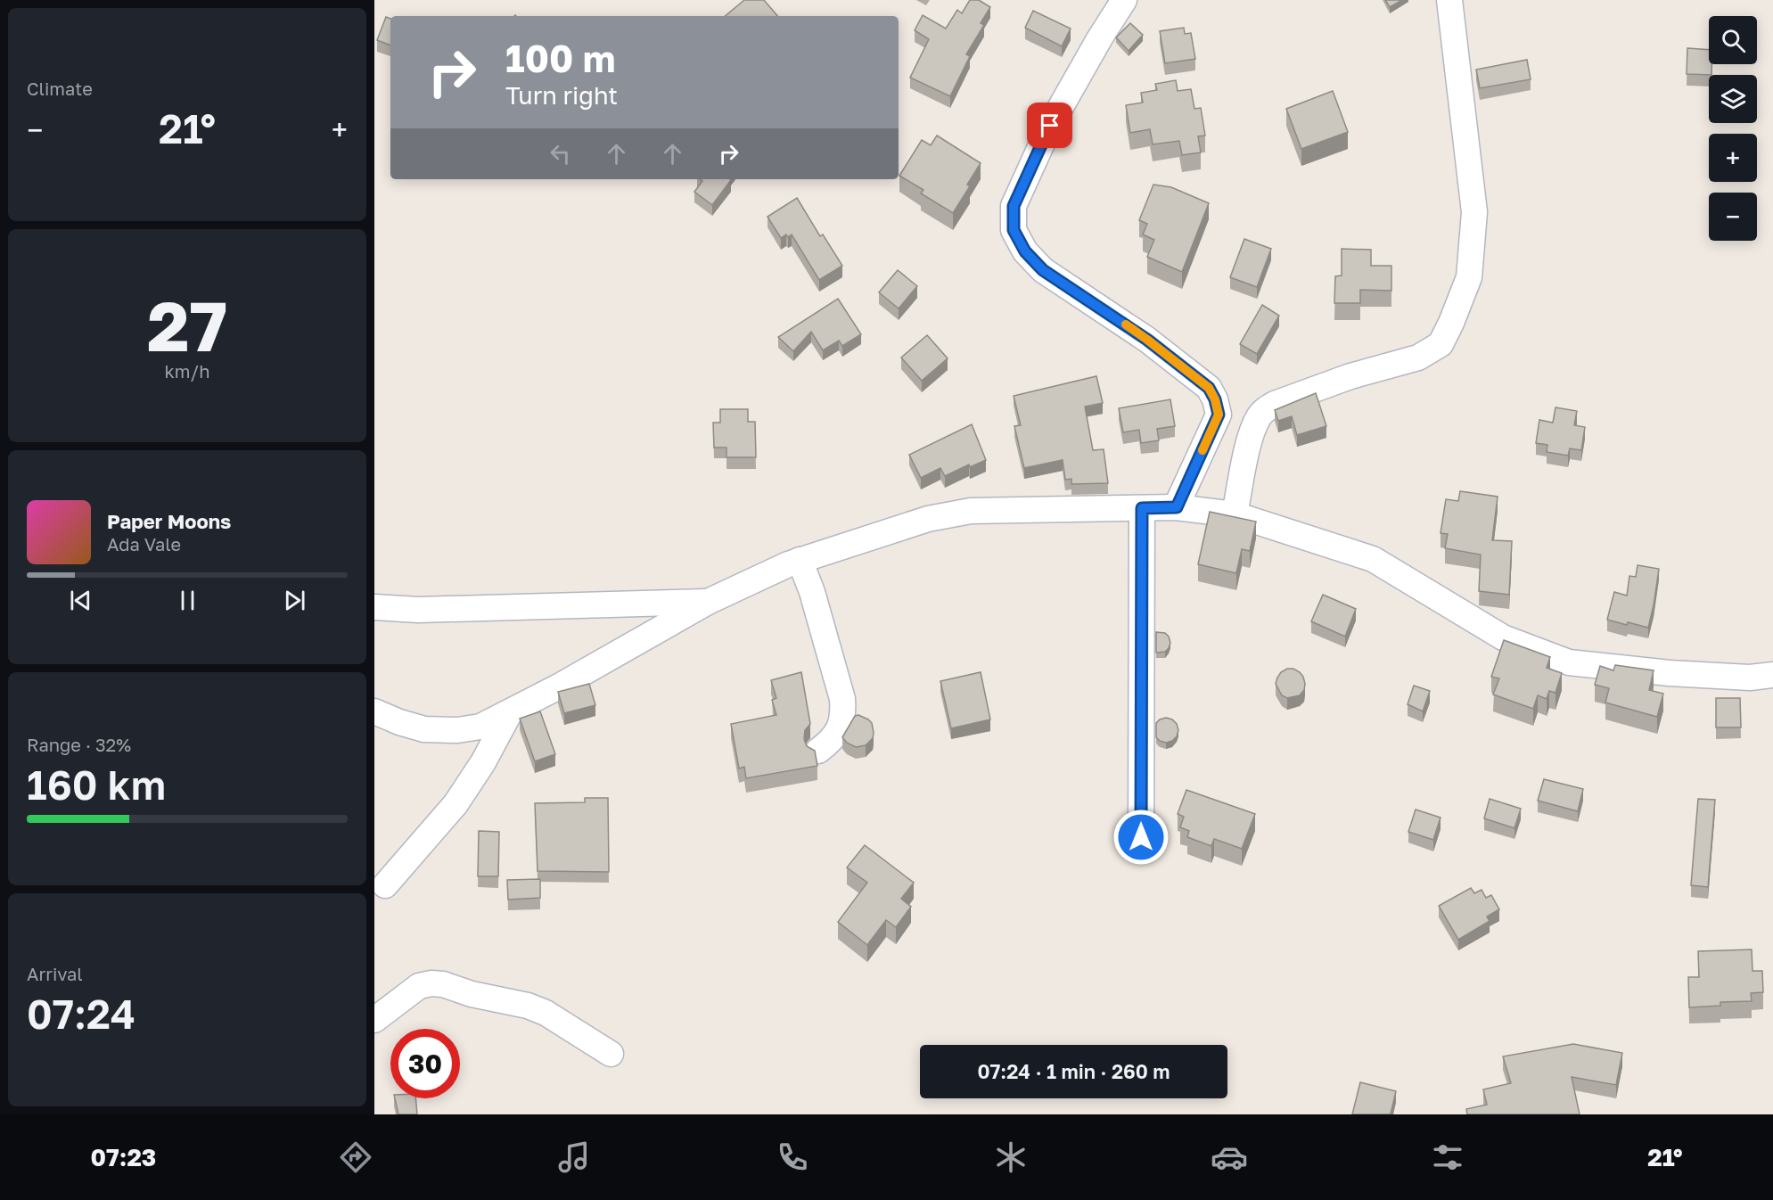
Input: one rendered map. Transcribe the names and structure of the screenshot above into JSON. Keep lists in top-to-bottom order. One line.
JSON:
{"page":{"tile":["Climate",["27","km/h"],["Range · 32%","160 km"],["Arrival","07:24"]],"map_buttons":["+","−"],"turn":["100 m","Turn right"],"heat":["−","21°","+"],"song":["Paper Moons","Ada Vale"],"limit":"30","trip":"07:24 · 1 min · 260 m","tabs":["07:23","21°"]}}
